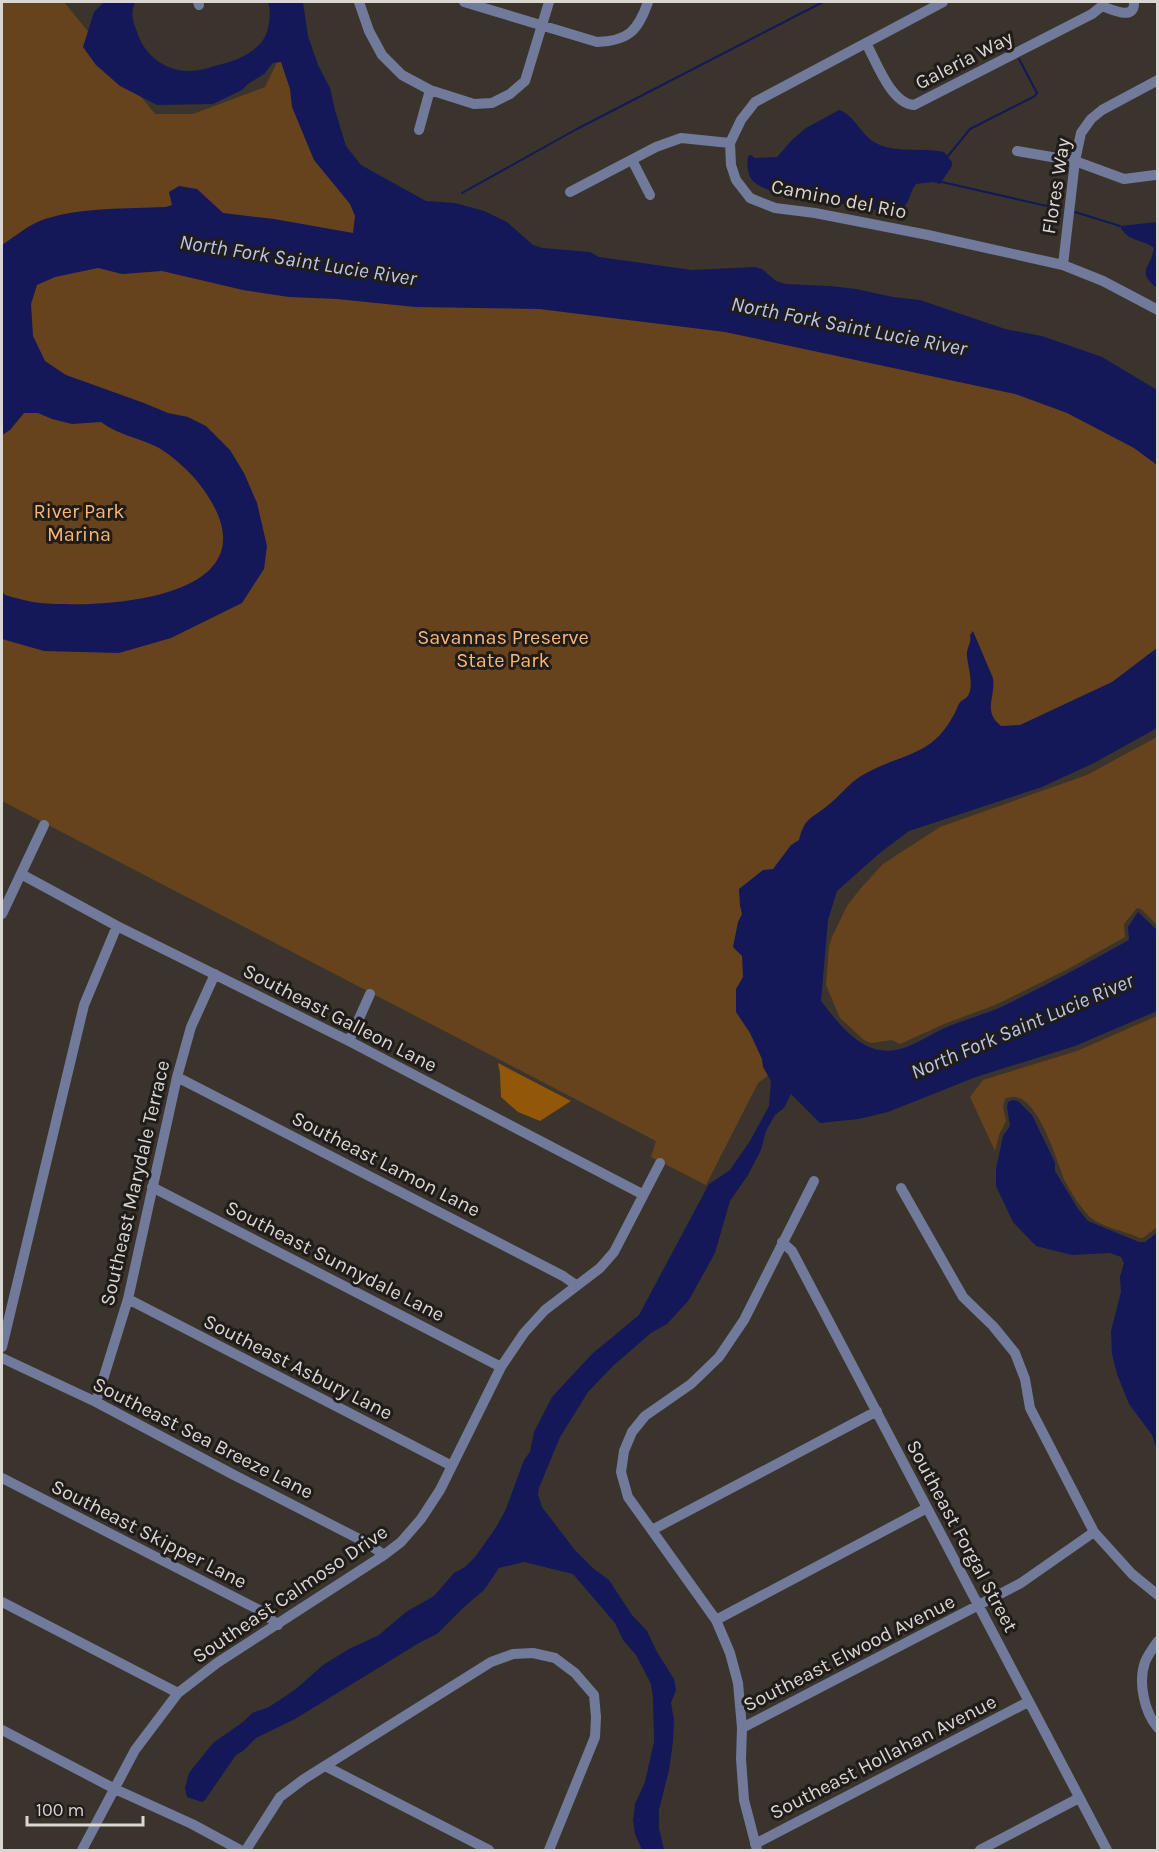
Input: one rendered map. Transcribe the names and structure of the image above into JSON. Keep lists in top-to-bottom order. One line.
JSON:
{"streets":{"street":["Galeria Way","Flores Way","Camino del Rio","Southeast Galleon Lane","Southeast Lamon Lane","Southeast Marydale Terrace","Southeast Sunnydale Lane","Southeast Asbury Lane","Southeast Sea Breeze Lane","Southeast Skipper Lane","Southeast Forgal Street","Southeast Calmoso Drive","Southeast Elwood Avenue","Southeast Hollahan Avenue"]},"crossings":[["Flores Way","Camino del Rio"],["Southeast Galleon Lane","Southeast Marydale Terrace"],["Southeast Galleon Lane","Southeast Calmoso Drive"],["Southeast Lamon Lane","Southeast Marydale Terrace"],["Southeast Lamon Lane","Southeast Calmoso Drive"],["Southeast Marydale Terrace","Southeast Sunnydale Lane"],["Southeast Marydale Terrace","Southeast Asbury Lane"],["Southeast Marydale Terrace","Southeast Sea Breeze Lane"],["Southeast Sunnydale Lane","Southeast Calmoso Drive"],["Southeast Asbury Lane","Southeast Calmoso Drive"],["Southeast Sea Breeze Lane","Southeast Calmoso Drive"],["Southeast Skipper Lane","Southeast Calmoso Drive"],["Southeast Forgal Street","Southeast Elwood Avenue"],["Southeast Forgal Street","Southeast Hollahan Avenue"]],"water":["North Fork Saint Lucie River"],"parks":["River Park Marina","Savannas Preserve State Park"],"scale_bar":"100 m"}
